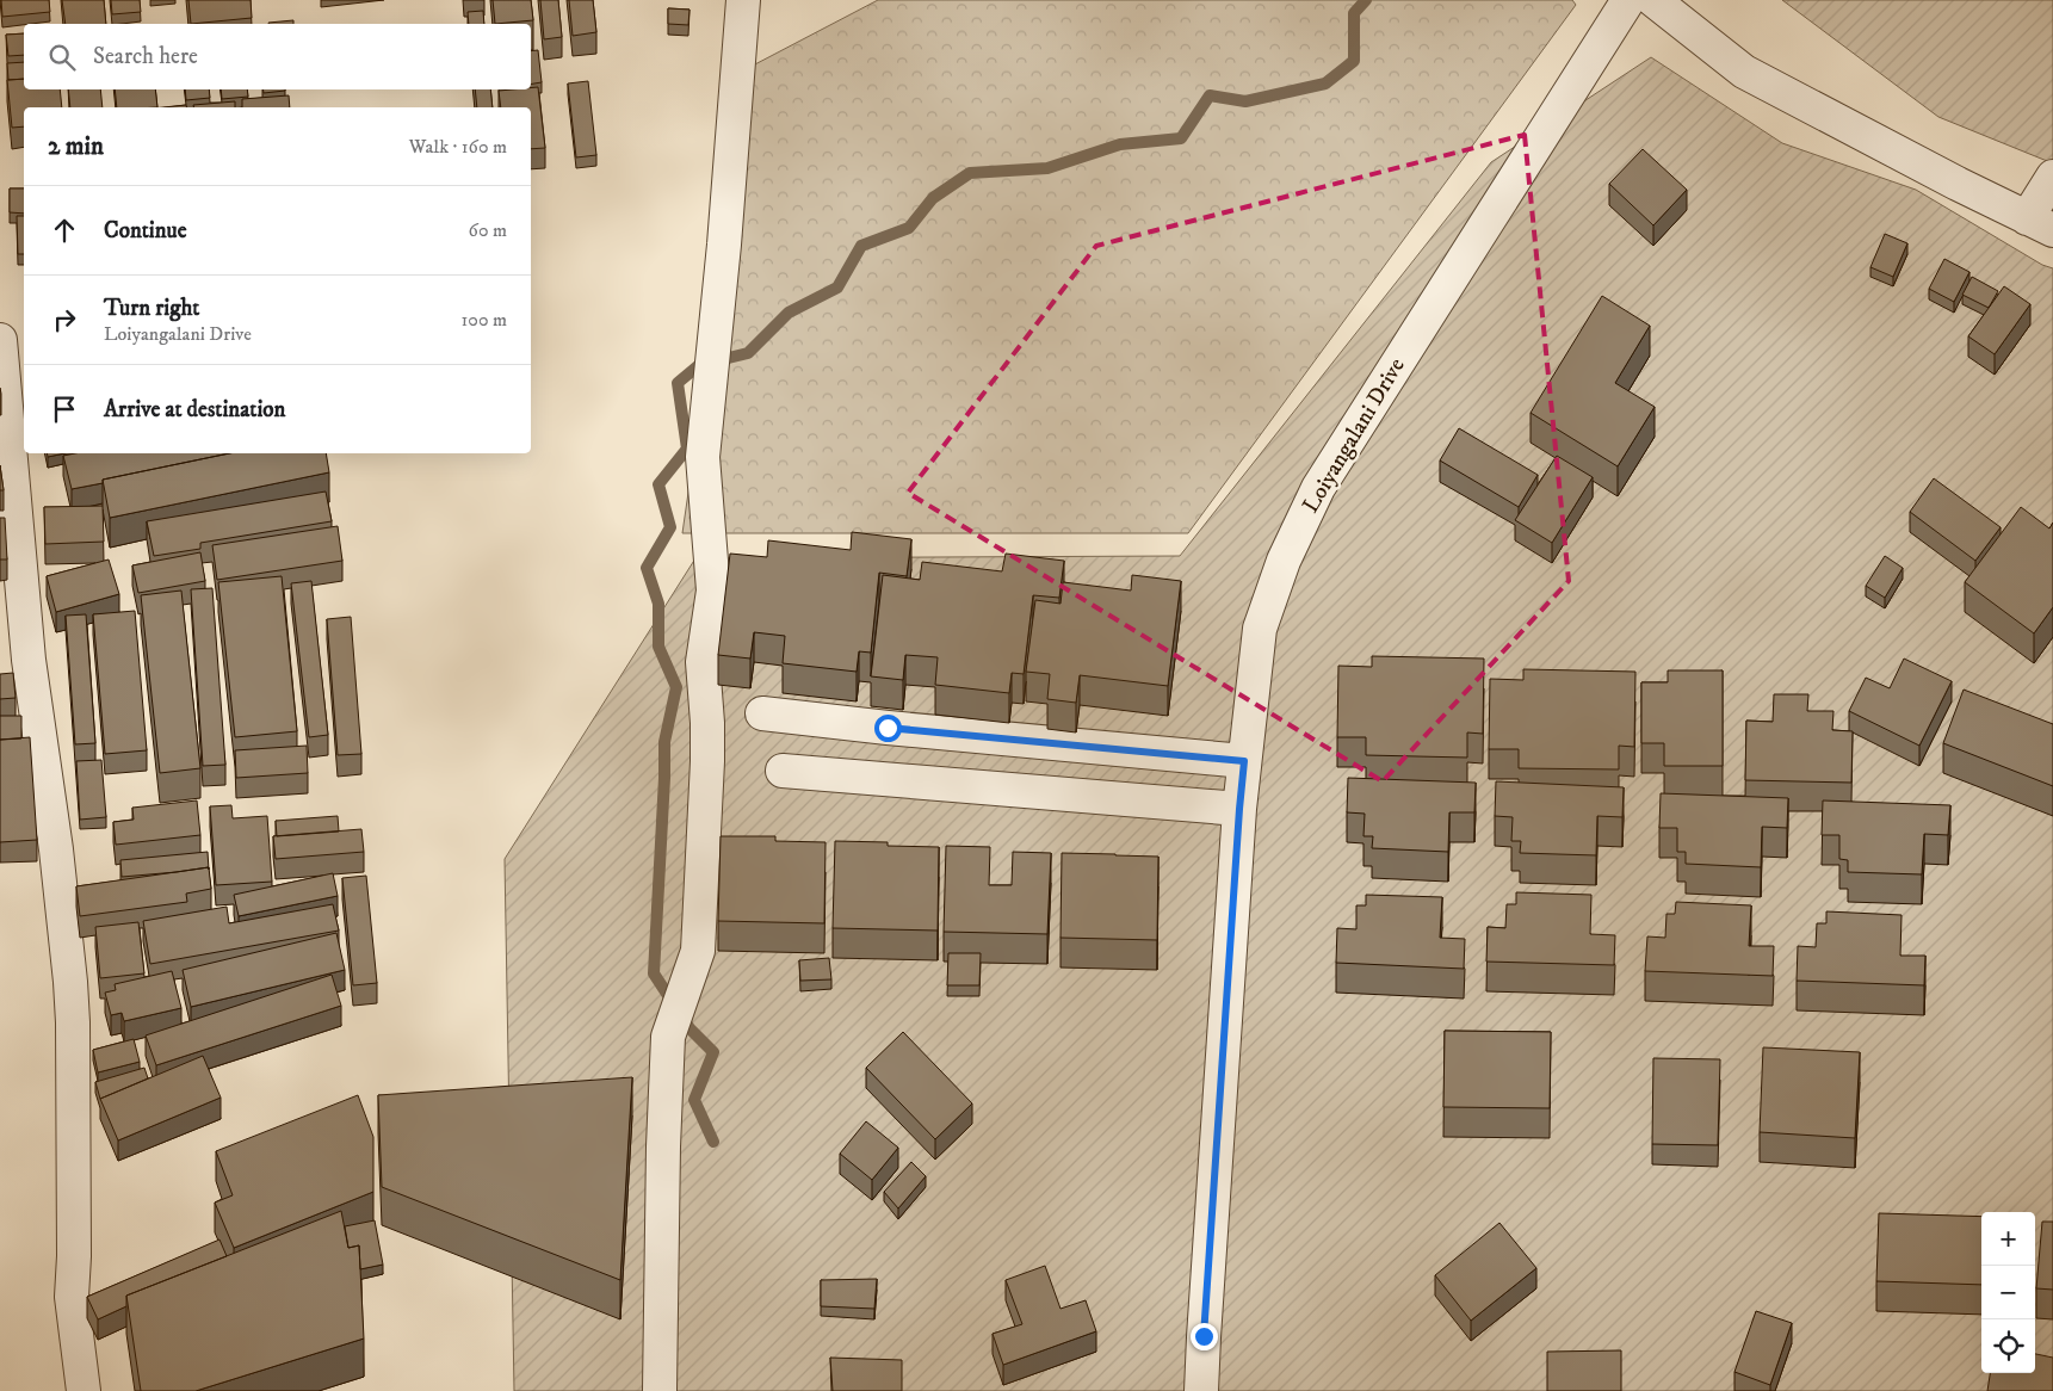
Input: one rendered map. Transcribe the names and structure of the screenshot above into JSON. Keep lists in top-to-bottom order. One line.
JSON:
{"streets":{"street":["Loiyangalani Drive"]},"page":{"search":"Search here","heading":["2 min","Walk · 160 m"],"list":[["Continue","60 m"],["Turn right","Loiyangalani Drive","100 m"],"Arrive at destination"],"map_buttons":["+","−"]}}
